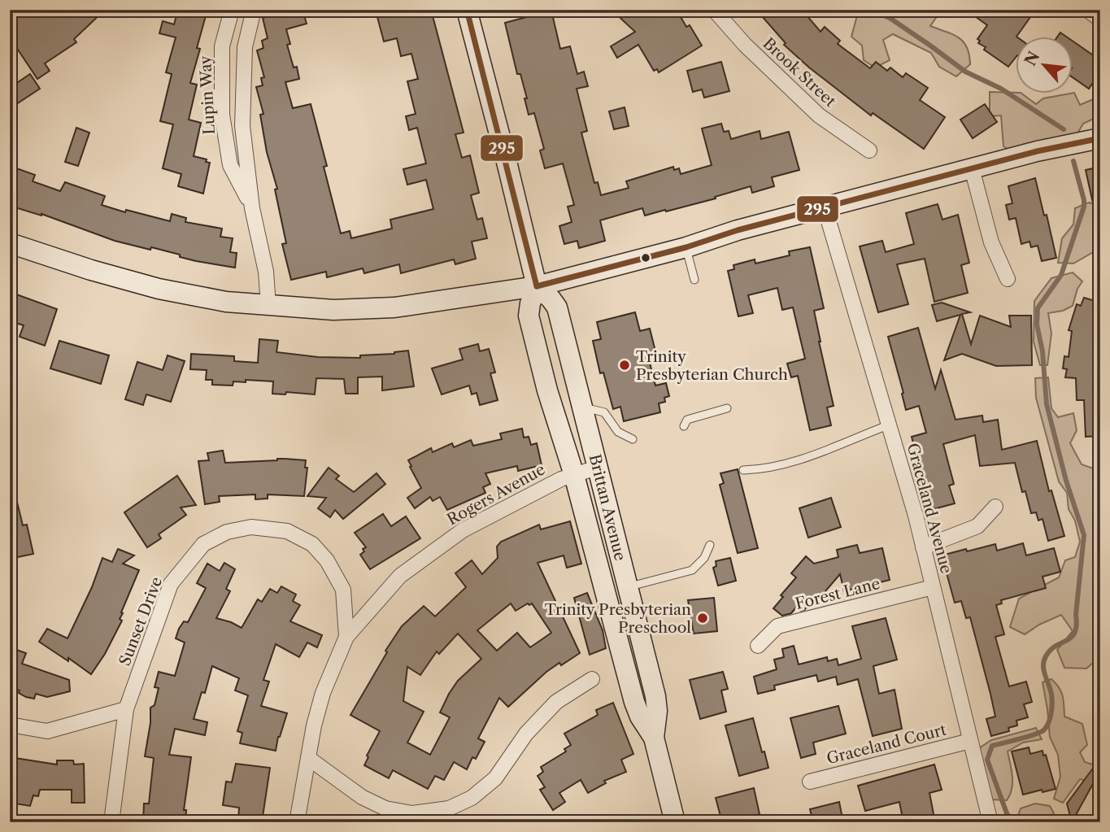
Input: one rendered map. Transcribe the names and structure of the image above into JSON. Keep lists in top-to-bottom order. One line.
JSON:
{"streets":{"main road":["Brittan Avenue"],"street":["Brook Street","Lupin Way","Rogers Avenue","Graceland Avenue","Forest Lane","Sunset Drive","Graceland Court"]},"crossings":[["Rogers Avenue","Brittan Avenue"],["Rogers Avenue","Sunset Drive"],["Graceland Avenue","Forest Lane"],["Graceland Avenue","Graceland Court"]],"places":["Trinity Presbyterian Church","Trinity Presbyterian Preschool"],"lines":["transit line 295"],"north":"top left"}
